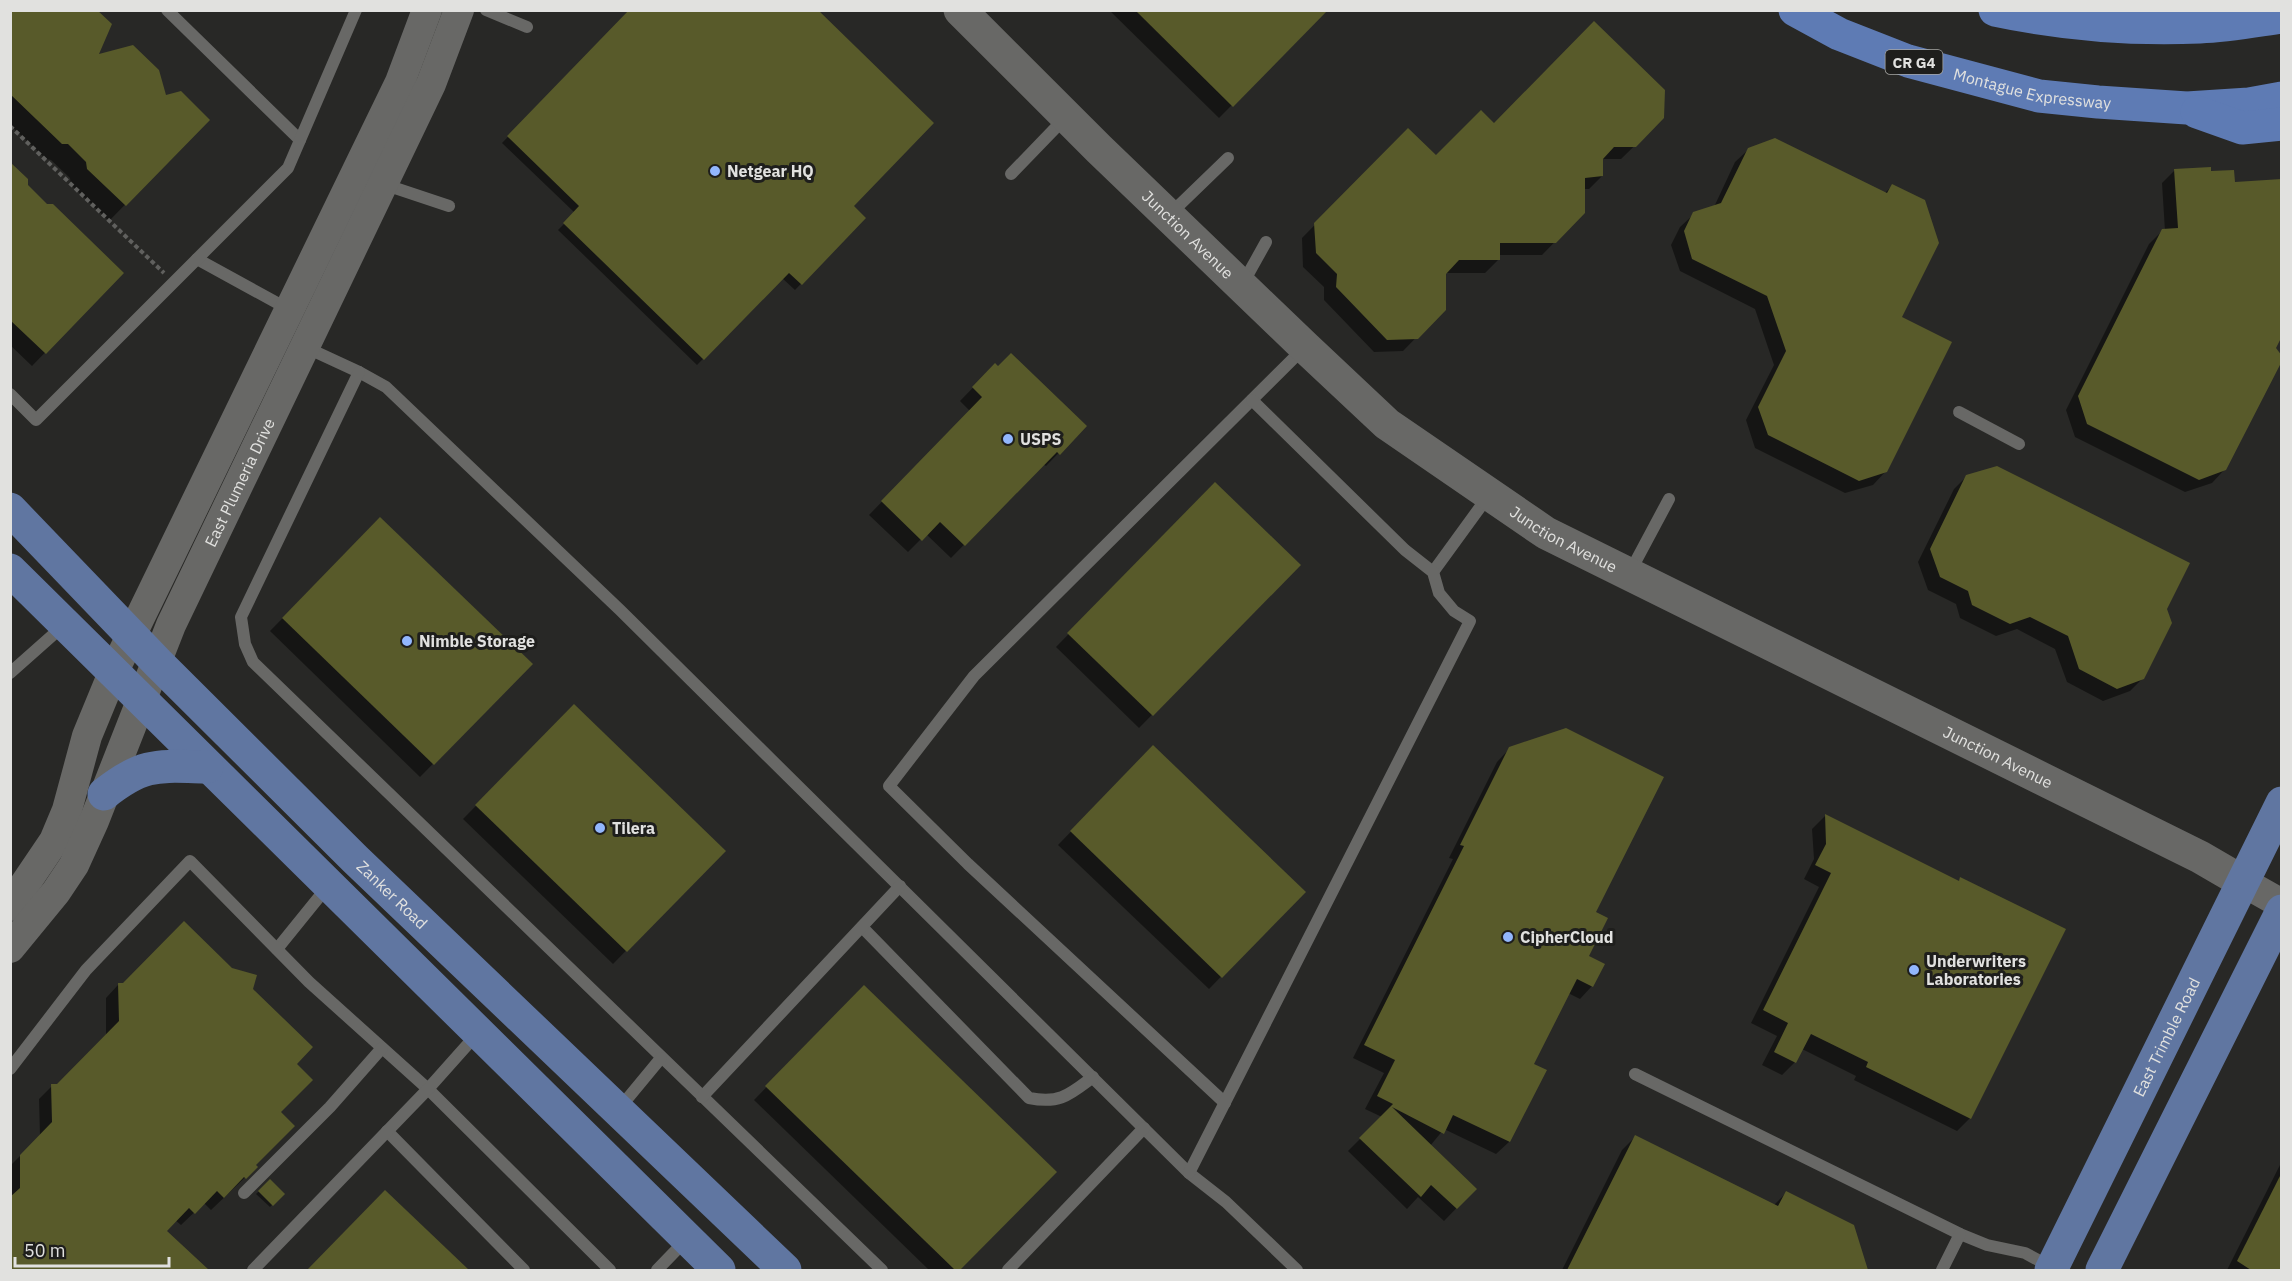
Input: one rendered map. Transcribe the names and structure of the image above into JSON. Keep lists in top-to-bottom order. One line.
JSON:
{"streets":{"highway":["CR G4","Montague Expressway"],"main road":["Junction Avenue","Zanker Road","East Trimble Road"],"street":["East Plumeria Drive"]},"crossings":[["Junction Avenue","East Trimble Road"],["East Plumeria Drive","Zanker Road"]],"places":["Netgear HQ","USPS","Nimble Storage","Tilera","CipherCloud","Underwriters Laboratories"],"scale_bar":"50 m"}
